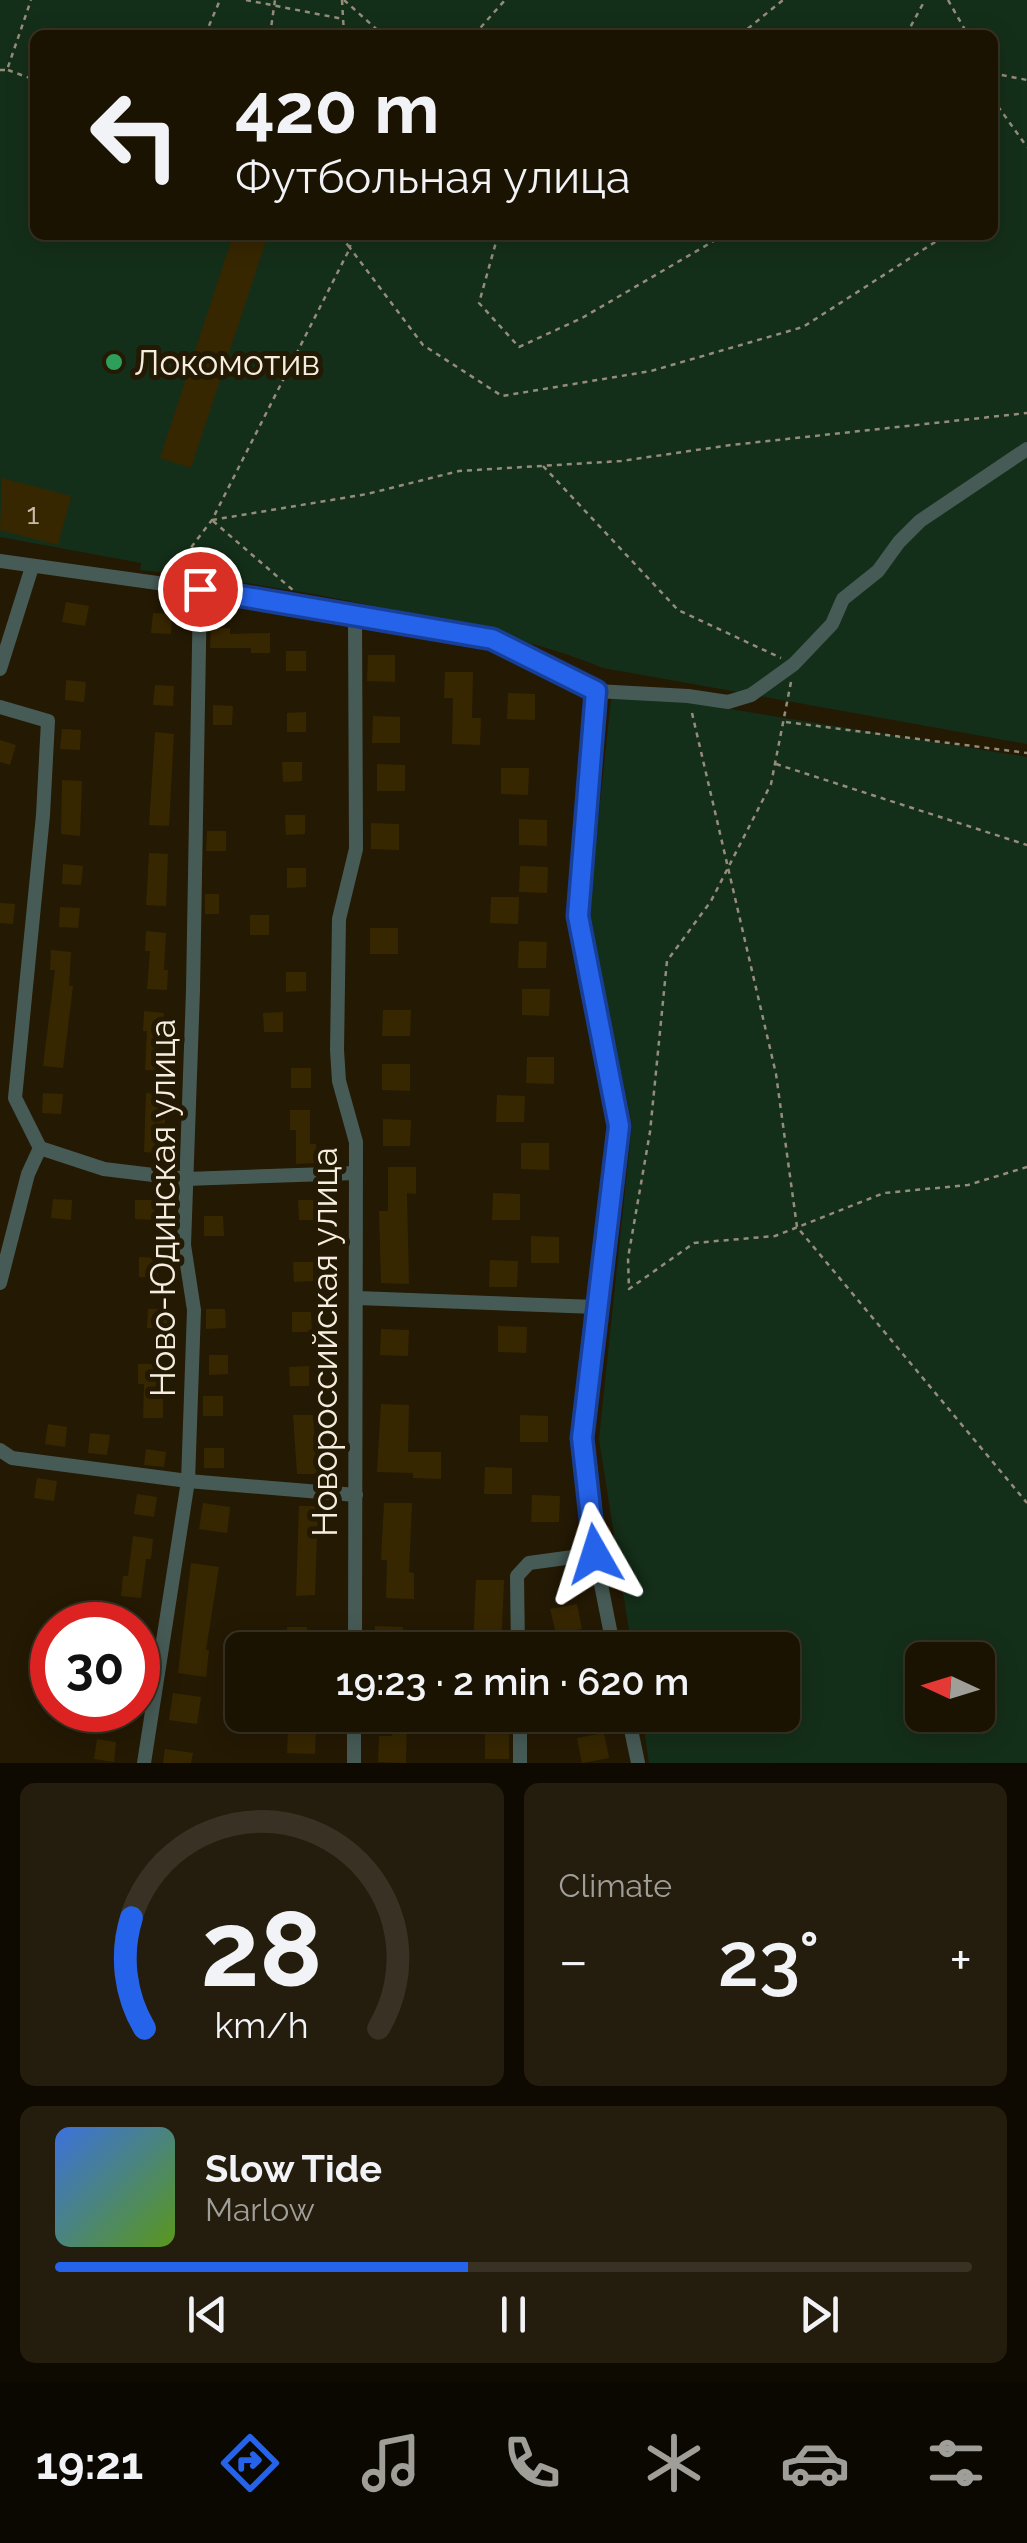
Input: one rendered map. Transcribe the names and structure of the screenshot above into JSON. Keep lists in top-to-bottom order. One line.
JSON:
{"streets":{"street":["Ново-Юдинская улица","Новороссийская улица"]},"places":["Локомотив"],"house_numbers":["1"],"north":"left","page":{"turn":["420 m","Футбольная улица"],"limit":"30","trip":"19:23 · 2 min · 620 m","tile":"Climate","heat":["−","23°","+"],"song":["Slow Tide","Marlow"],"tabs":"19:21","gauge":["28","km/h"]}}
